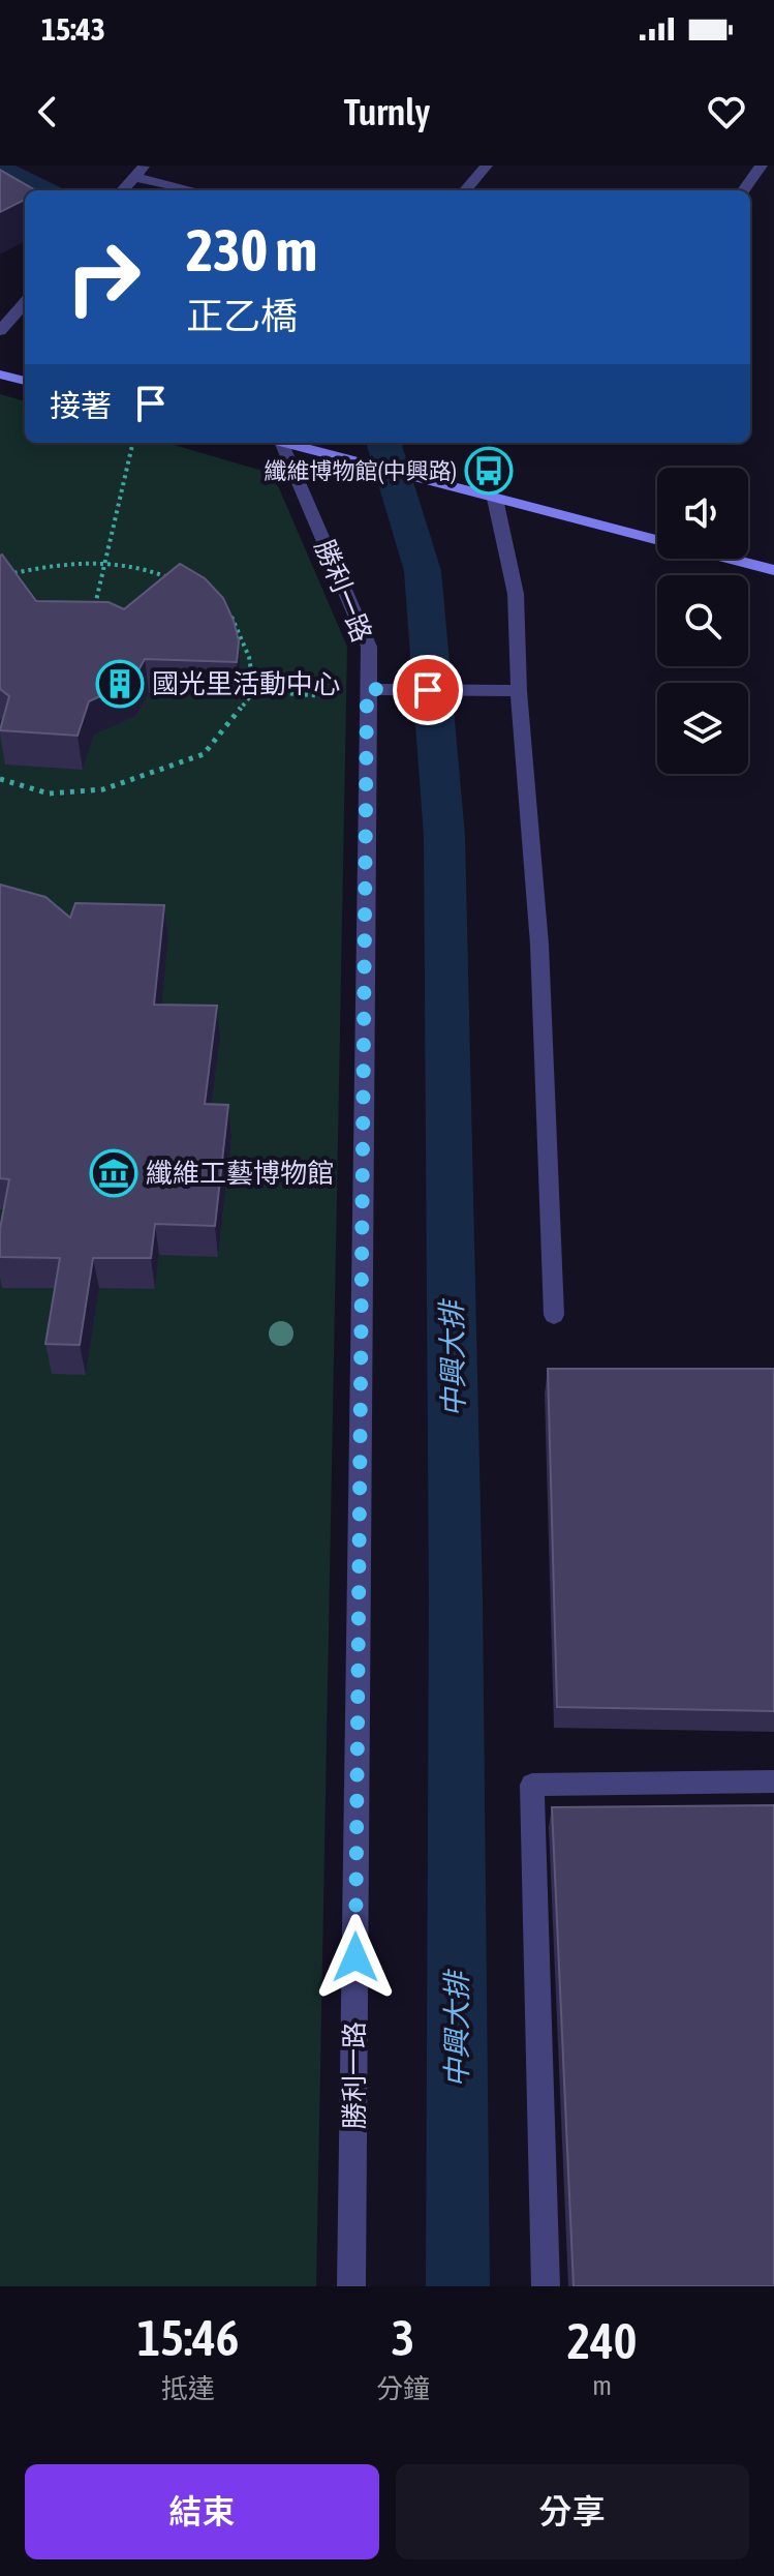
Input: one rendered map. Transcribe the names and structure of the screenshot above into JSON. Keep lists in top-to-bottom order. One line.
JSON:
{"streets":{"street":["勝利一路"]},"water":["中興大排"],"places":{"bus stop":["纖維博物館(中興路)"],"building":["國光里活動中心"],"museum":["纖維工藝博物館"]},"page":{"status":"15:43","header":"Turnly","turn":["230 m","正乙橋"],"then":"接著","eta":["15:46","抵達","3","分鐘","240","m"],"buttons":["結束","分享"]}}
